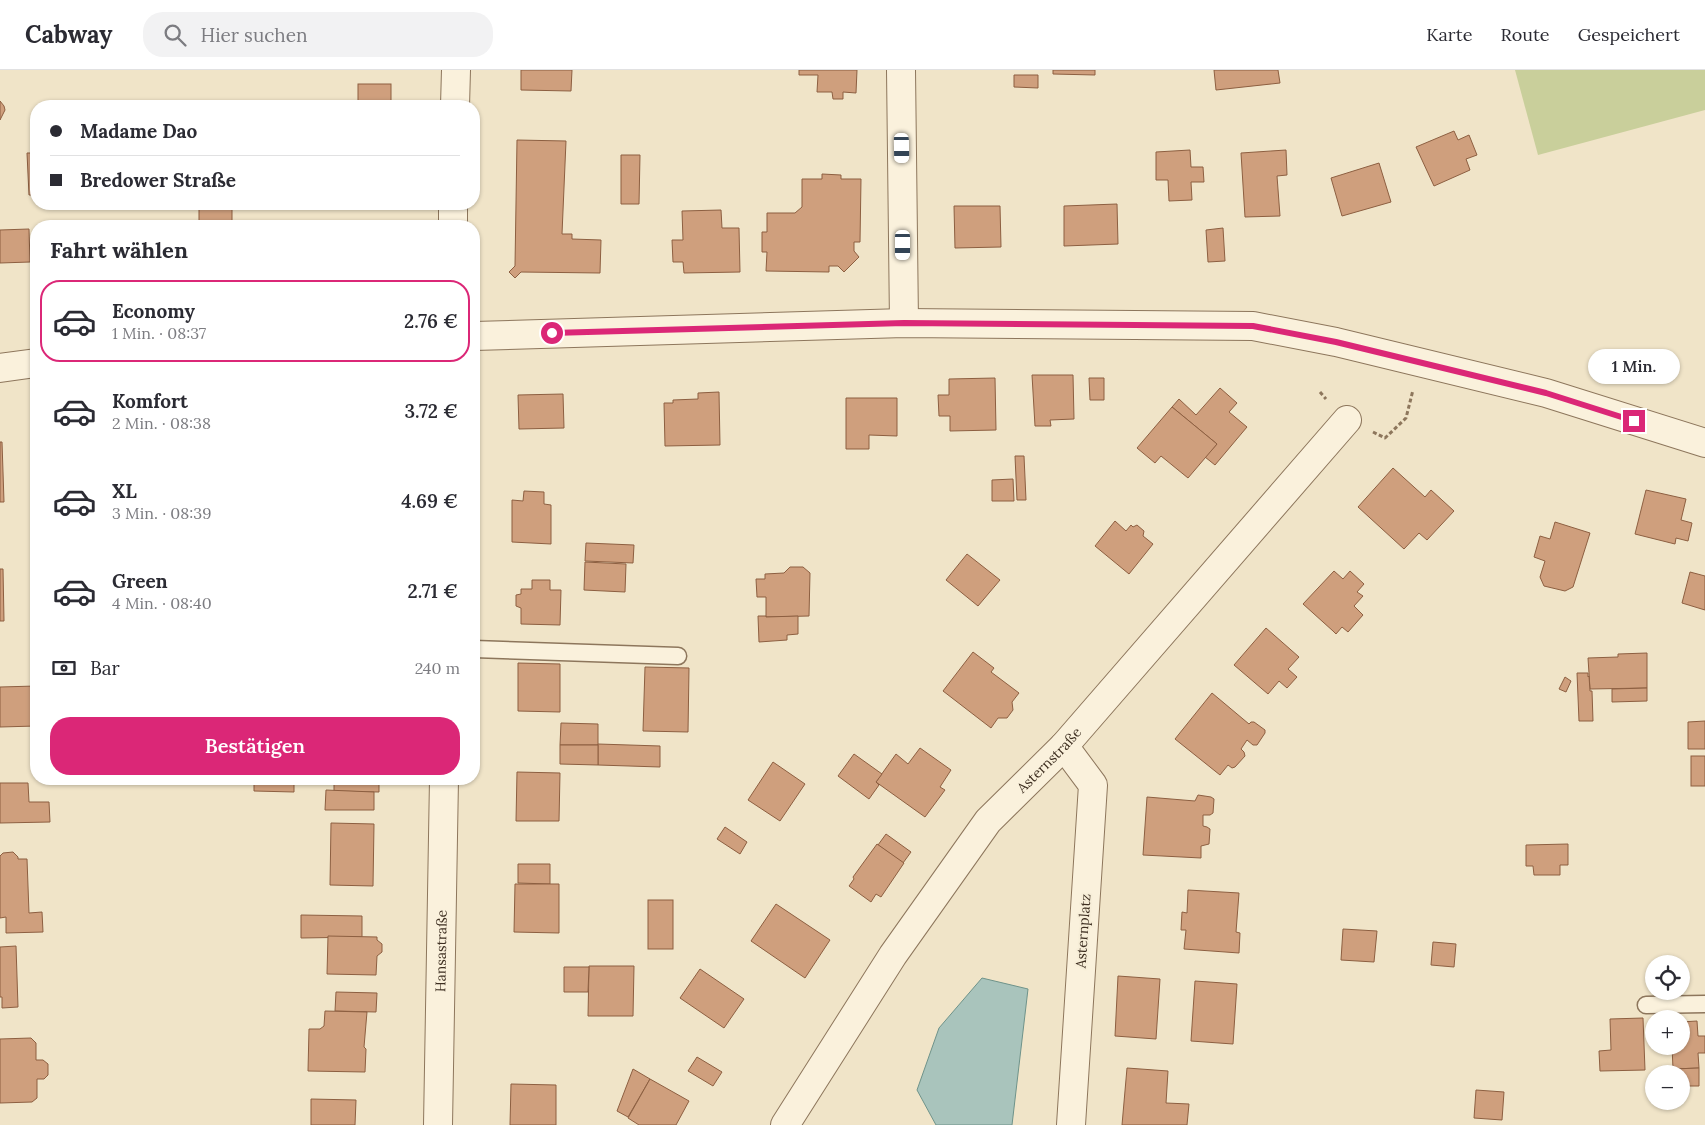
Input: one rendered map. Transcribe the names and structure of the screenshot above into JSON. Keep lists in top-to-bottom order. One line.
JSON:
{"streets":{"street":["Asternstraße","Asternplatz","Hansastraße"]},"crossings":[["Asternstraße","Asternplatz"]],"page":{"header":"Cabway","search":"Hier suchen","nav":["Karte","Route","Gespeichert"],"banner":["Madame Dao","Bredower Straße"],"heading":"Fahrt wählen","list":[{"name":"Economy","note":"1 Min. · 08:37","value":"2.76 €"},{"name":"Komfort","note":"2 Min. · 08:38","value":"3.72 €"},{"name":"XL","note":"3 Min. · 08:39","value":"4.69 €"},{"name":"Green","note":"4 Min. · 08:40","value":"2.71 €"}],"bubble":"1 Min.","pay":["Bar","240 m"],"buttons":"Bestätigen","map_buttons":["+","−"]}}
